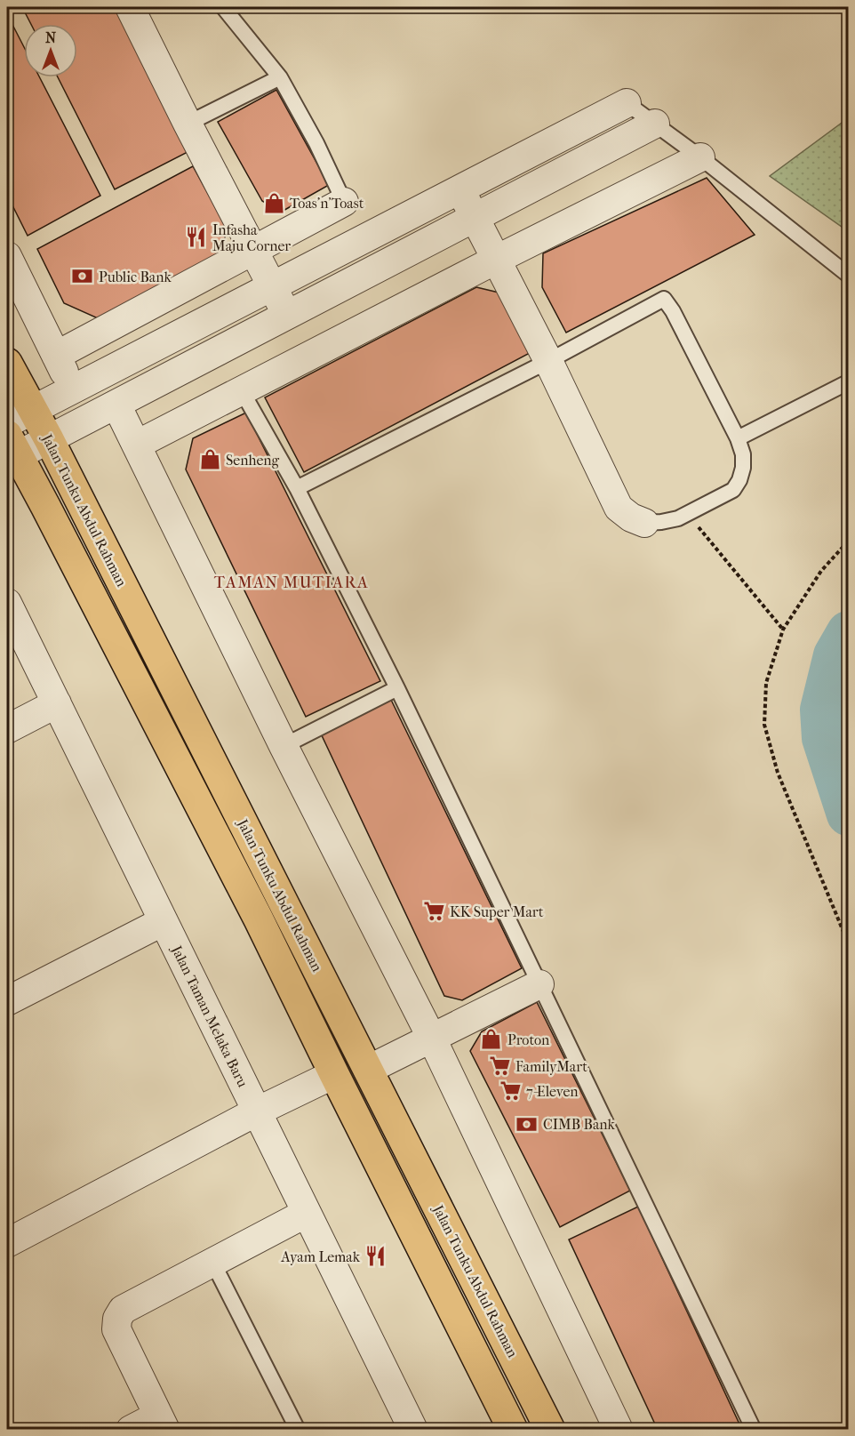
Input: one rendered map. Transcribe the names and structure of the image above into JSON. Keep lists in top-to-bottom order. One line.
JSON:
{"streets":{"main road":["Jalan Tunku Abdul Rahman"],"street":["Jalan Taman Melaka Baru"]},"districts":["TAMAN MUTIARA"],"places":{"shop":["Toas'n'Toast","Senheng","Proton"],"restaurant":["Infasha Maju Corner","Ayam Lemak"],"bank":["Public Bank","CIMB Bank"],"supermarket":["KK Super Mart","FamilyMart","7-Eleven"]},"north":"top"}
